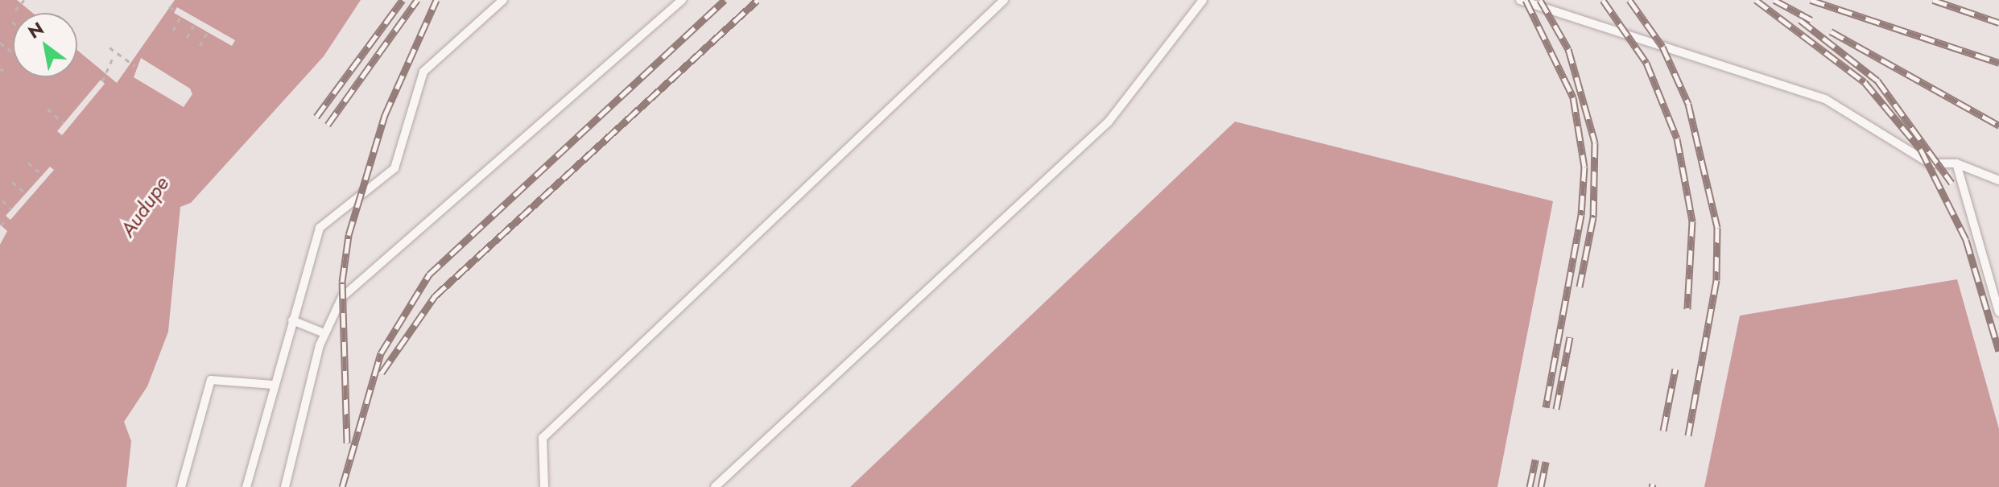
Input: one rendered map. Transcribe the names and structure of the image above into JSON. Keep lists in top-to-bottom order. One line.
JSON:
{"water":["Audupe"],"north":"top left"}
